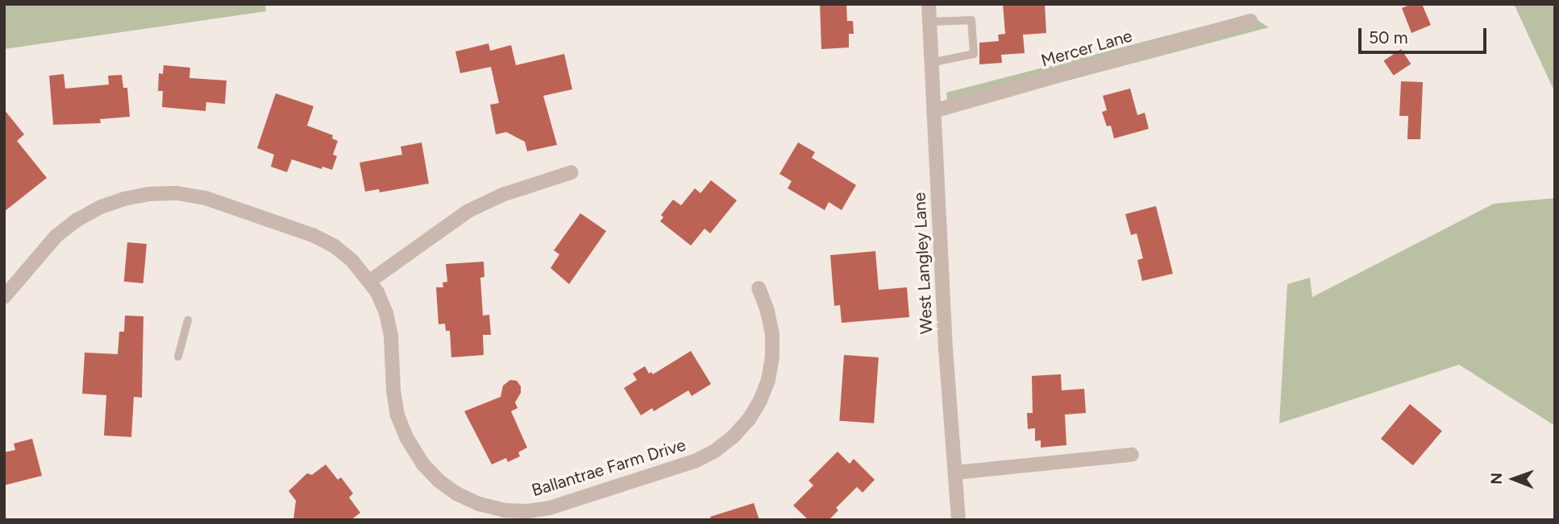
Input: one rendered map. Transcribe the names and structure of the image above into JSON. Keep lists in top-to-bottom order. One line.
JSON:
{"streets":{"street":["Mercer Lane","West Langley Lane","Ballantrae Farm Drive"]},"crossings":[["Mercer Lane","West Langley Lane"]],"scale_bar":"50 m","north":"left"}
